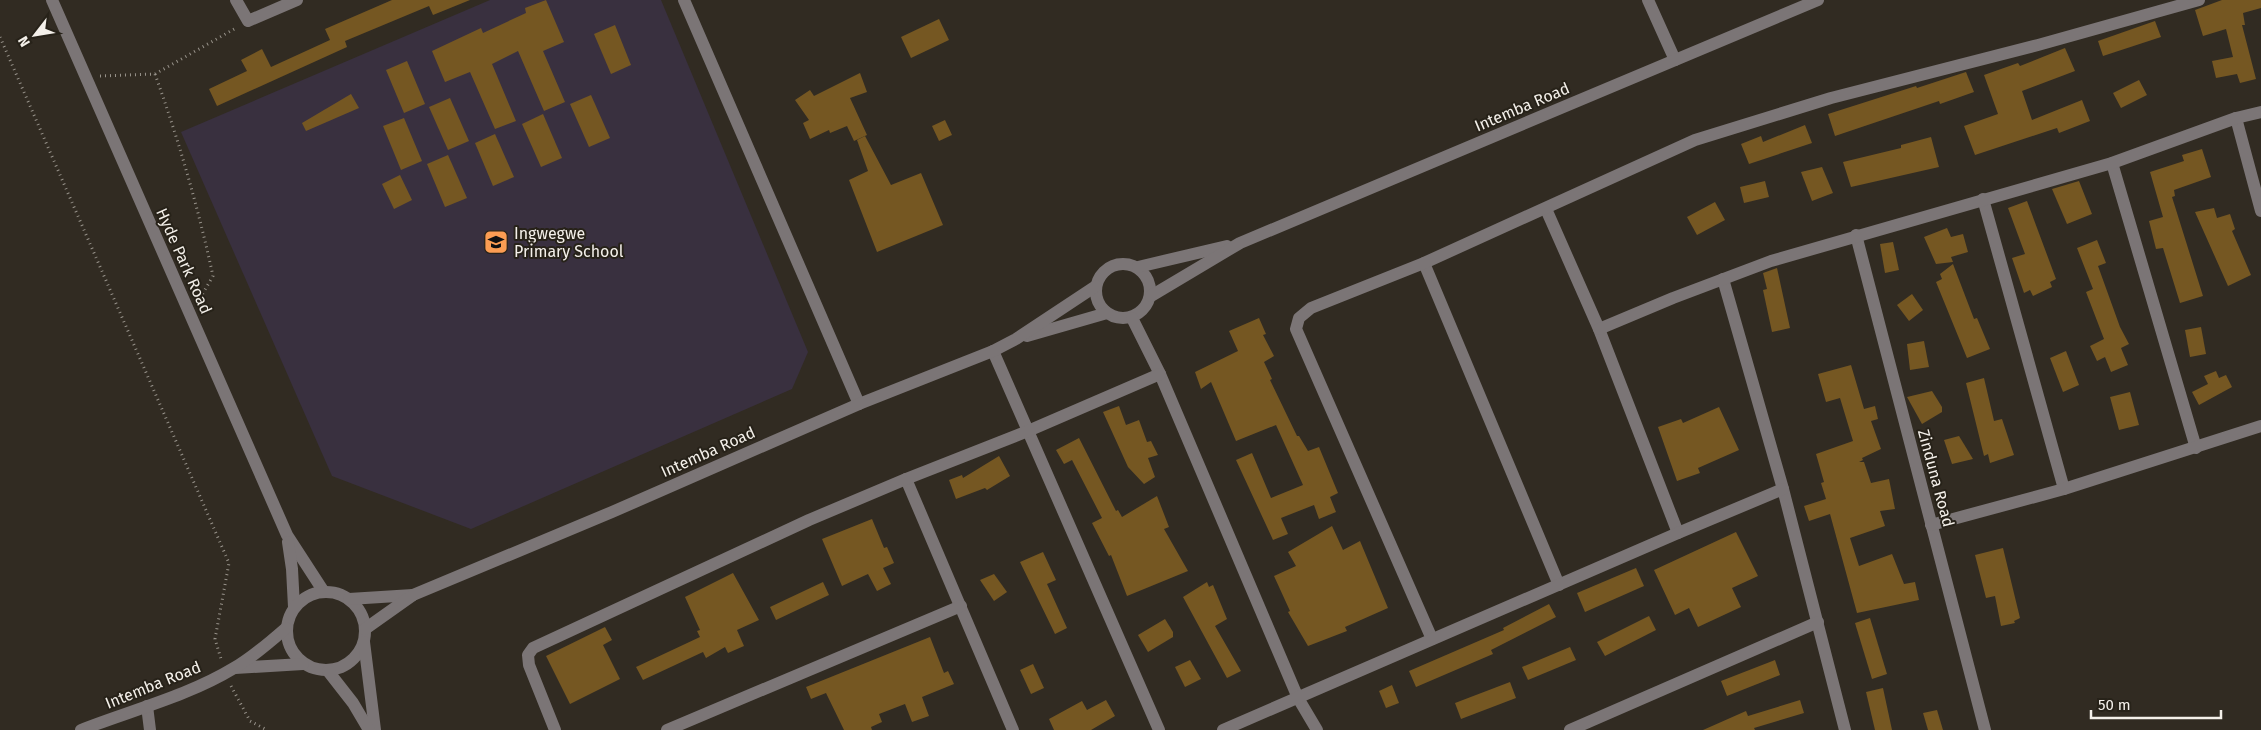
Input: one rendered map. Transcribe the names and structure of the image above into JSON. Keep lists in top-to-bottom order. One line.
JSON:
{"streets":{"street":["Intemba Road","Hyde Park Road","Zinduna Road"]},"places":{"school or university":["Ingwegwe Primary School"]},"scale_bar":"50 m","north":"bottom left"}
